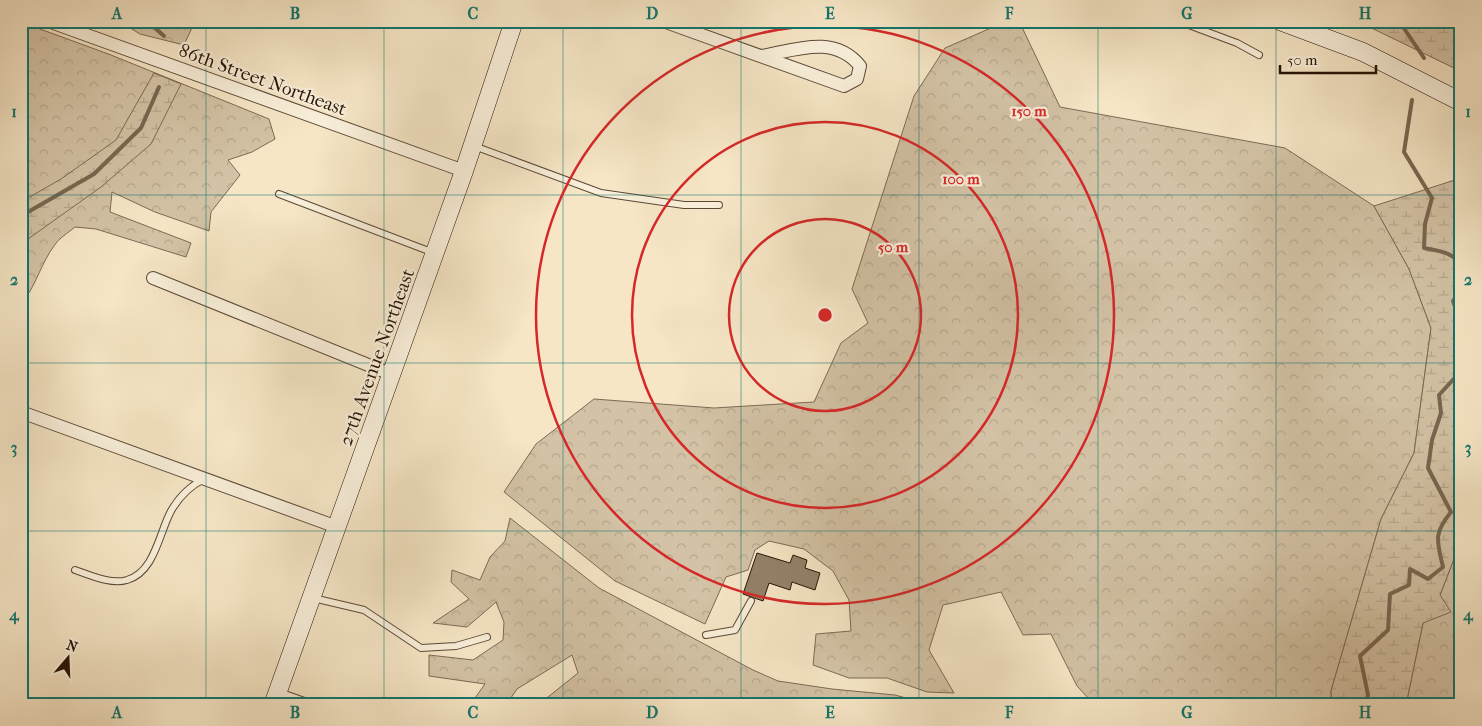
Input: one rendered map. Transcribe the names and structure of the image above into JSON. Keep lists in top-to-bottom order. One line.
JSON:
{"streets":{"street":["86th Street Northeast","27th Avenue Northeast"]},"crossings":[["86th Street Northeast","27th Avenue Northeast"]],"scale_bar":"50 m","north":"top","grid":{"columns":["A","B","C","D","E","F","G","H"],"rows":["1","2","3","4"]},"rings":["150 m","100 m","50 m"]}
